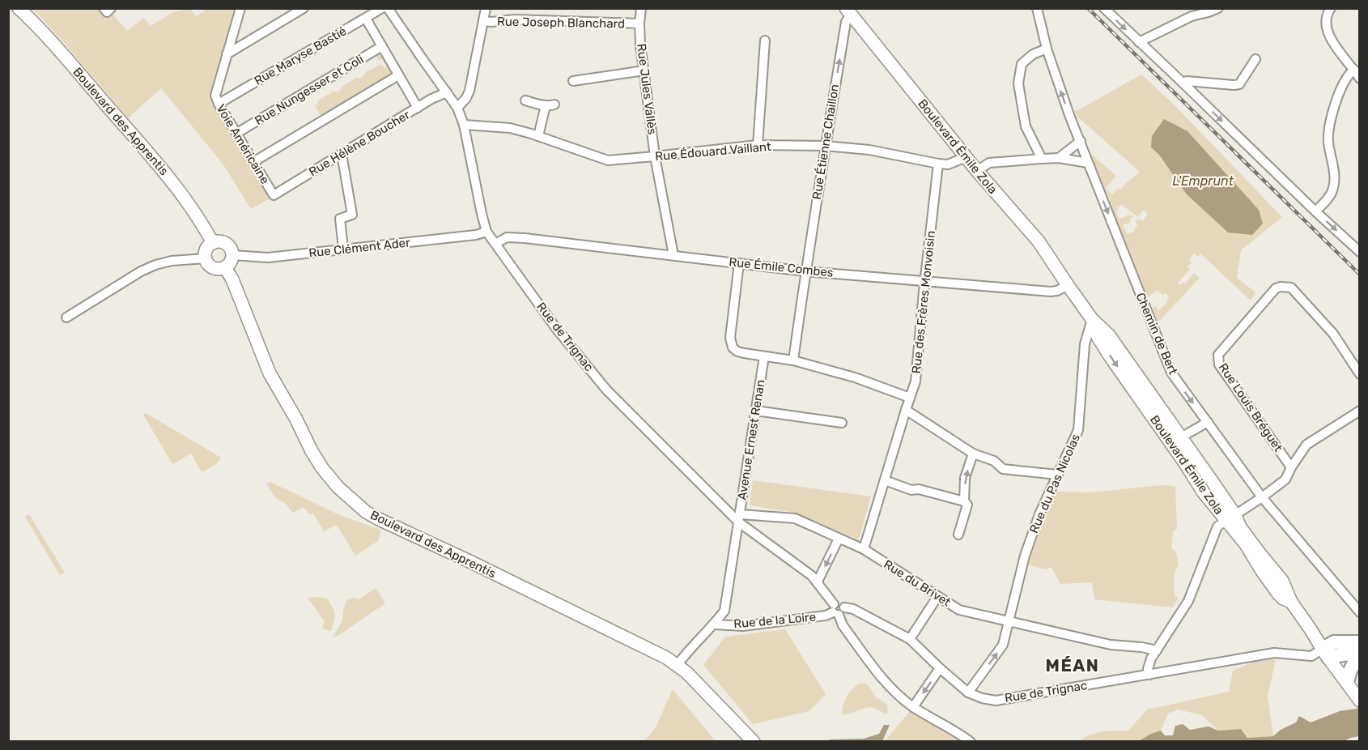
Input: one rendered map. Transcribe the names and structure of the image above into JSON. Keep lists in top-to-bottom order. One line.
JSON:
{"streets":{"main road":["Boulevard des Apprentis","Boulevard Émile Zola"],"street":["Rue Joseph Blanchard","Rue Maryse Bastié","Rue Jules Vallès","Rue Nungesser et Coli","Rue Étienne Chaillon","Rue Hélène Boucher","Voie Américaine","Rue Édouard Vaillant","Rue Clément Ader","Rue Émile Combes","Rue des Frères Monvoisin","Chemin de Bert","Rue de Trignac","Rue Louis Bréguet","Avenue Ernest Renan","Rue du Pas Nicolas","Rue du Brivet","Rue de la Loire"]},"crossings":[["Rue Joseph Blanchard","Rue Jules Vallès"],["Rue Maryse Bastié","Voie Américaine"],["Rue Jules Vallès","Rue Édouard Vaillant"],["Rue Jules Vallès","Rue Émile Combes"],["Rue Nungesser et Coli","Voie Américaine"],["Boulevard des Apprentis","Rue Clément Ader"],["Boulevard des Apprentis","Avenue Ernest Renan"],["Rue Étienne Chaillon","Boulevard Émile Zola"],["Rue Étienne Chaillon","Rue Édouard Vaillant"],["Rue Étienne Chaillon","Rue Émile Combes"],["Rue Hélène Boucher","Voie Américaine"],["Rue Hélène Boucher","Rue de Trignac"],["Boulevard Émile Zola","Rue Édouard Vaillant"],["Boulevard Émile Zola","Rue Émile Combes"],["Boulevard Émile Zola","Rue de Trignac"],["Boulevard Émile Zola","Rue Louis Bréguet"],["Boulevard Émile Zola","Rue du Pas Nicolas"],["Rue Édouard Vaillant","Rue des Frères Monvoisin"],["Rue Édouard Vaillant","Rue de Trignac"],["Rue Clément Ader","Rue de Trignac"],["Rue Émile Combes","Rue des Frères Monvoisin"],["Rue Émile Combes","Rue de Trignac"],["Rue des Frères Monvoisin","Rue du Brivet"],["Chemin de Bert","Rue Louis Bréguet"],["Rue de Trignac","Rue Louis Bréguet"],["Rue de Trignac","Avenue Ernest Renan"],["Rue de Trignac","Rue du Pas Nicolas"],["Rue de Trignac","Rue du Brivet"],["Rue de Trignac","Rue de la Loire"],["Rue Louis Bréguet","Rue du Brivet"],["Avenue Ernest Renan","Rue du Brivet"],["Avenue Ernest Renan","Rue de la Loire"],["Rue du Pas Nicolas","Rue du Brivet"]],"districts":["MÉAN"],"water":["L'Emprunt"]}
